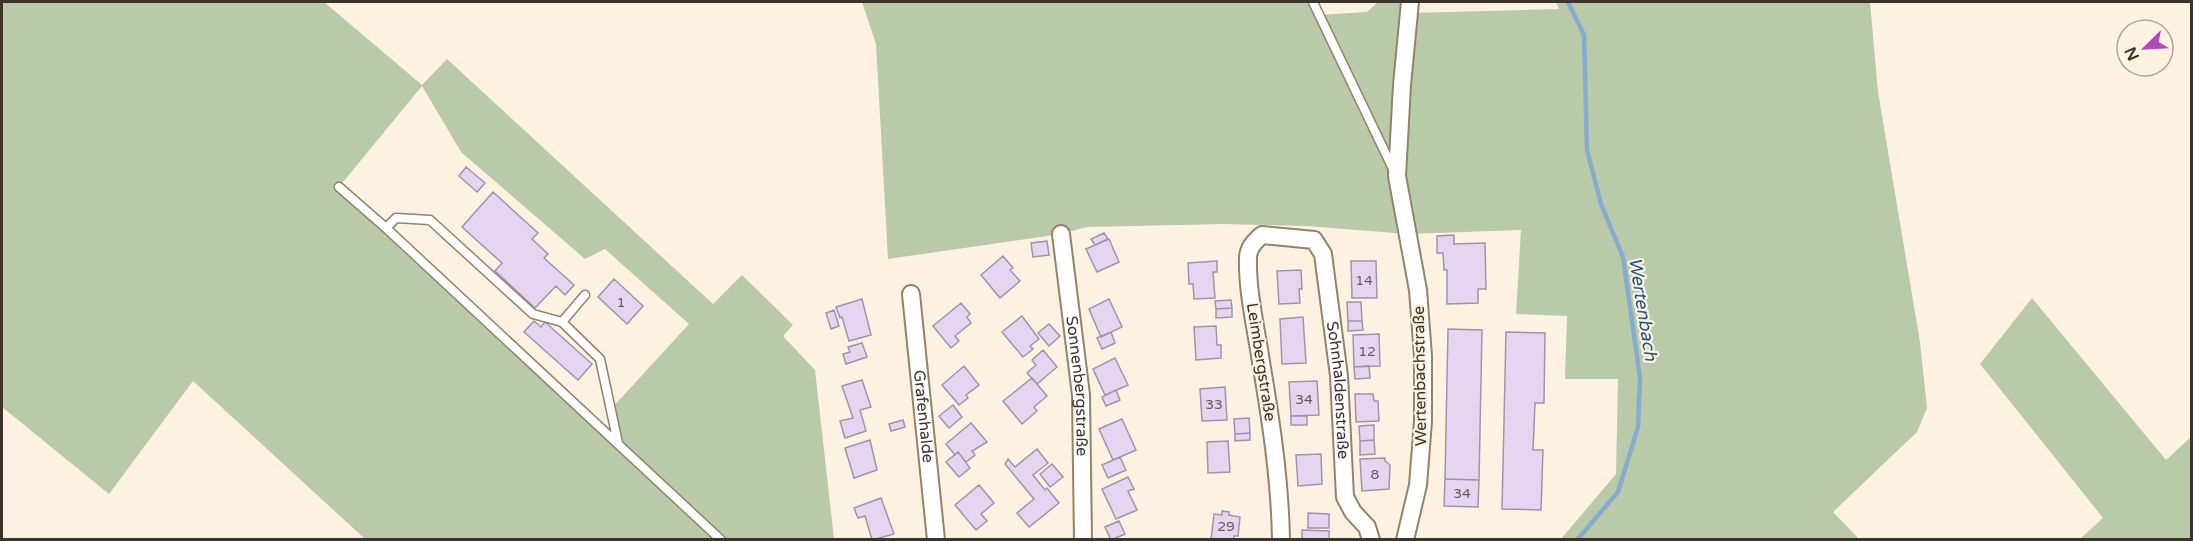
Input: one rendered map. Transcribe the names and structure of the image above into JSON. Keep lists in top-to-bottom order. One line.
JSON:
{"streets":{"street":["Leimbergstraße","Wertenbachstraße","Sonnenbergstraße","Sohnhaldenstraße","Grafenhalde"]},"crossings":[["Leimbergstraße","Sohnhaldenstraße"]],"water":["Wertenbach"],"house_numbers":["14","1","12","34","33","8","34","29"],"north":"bottom left"}
